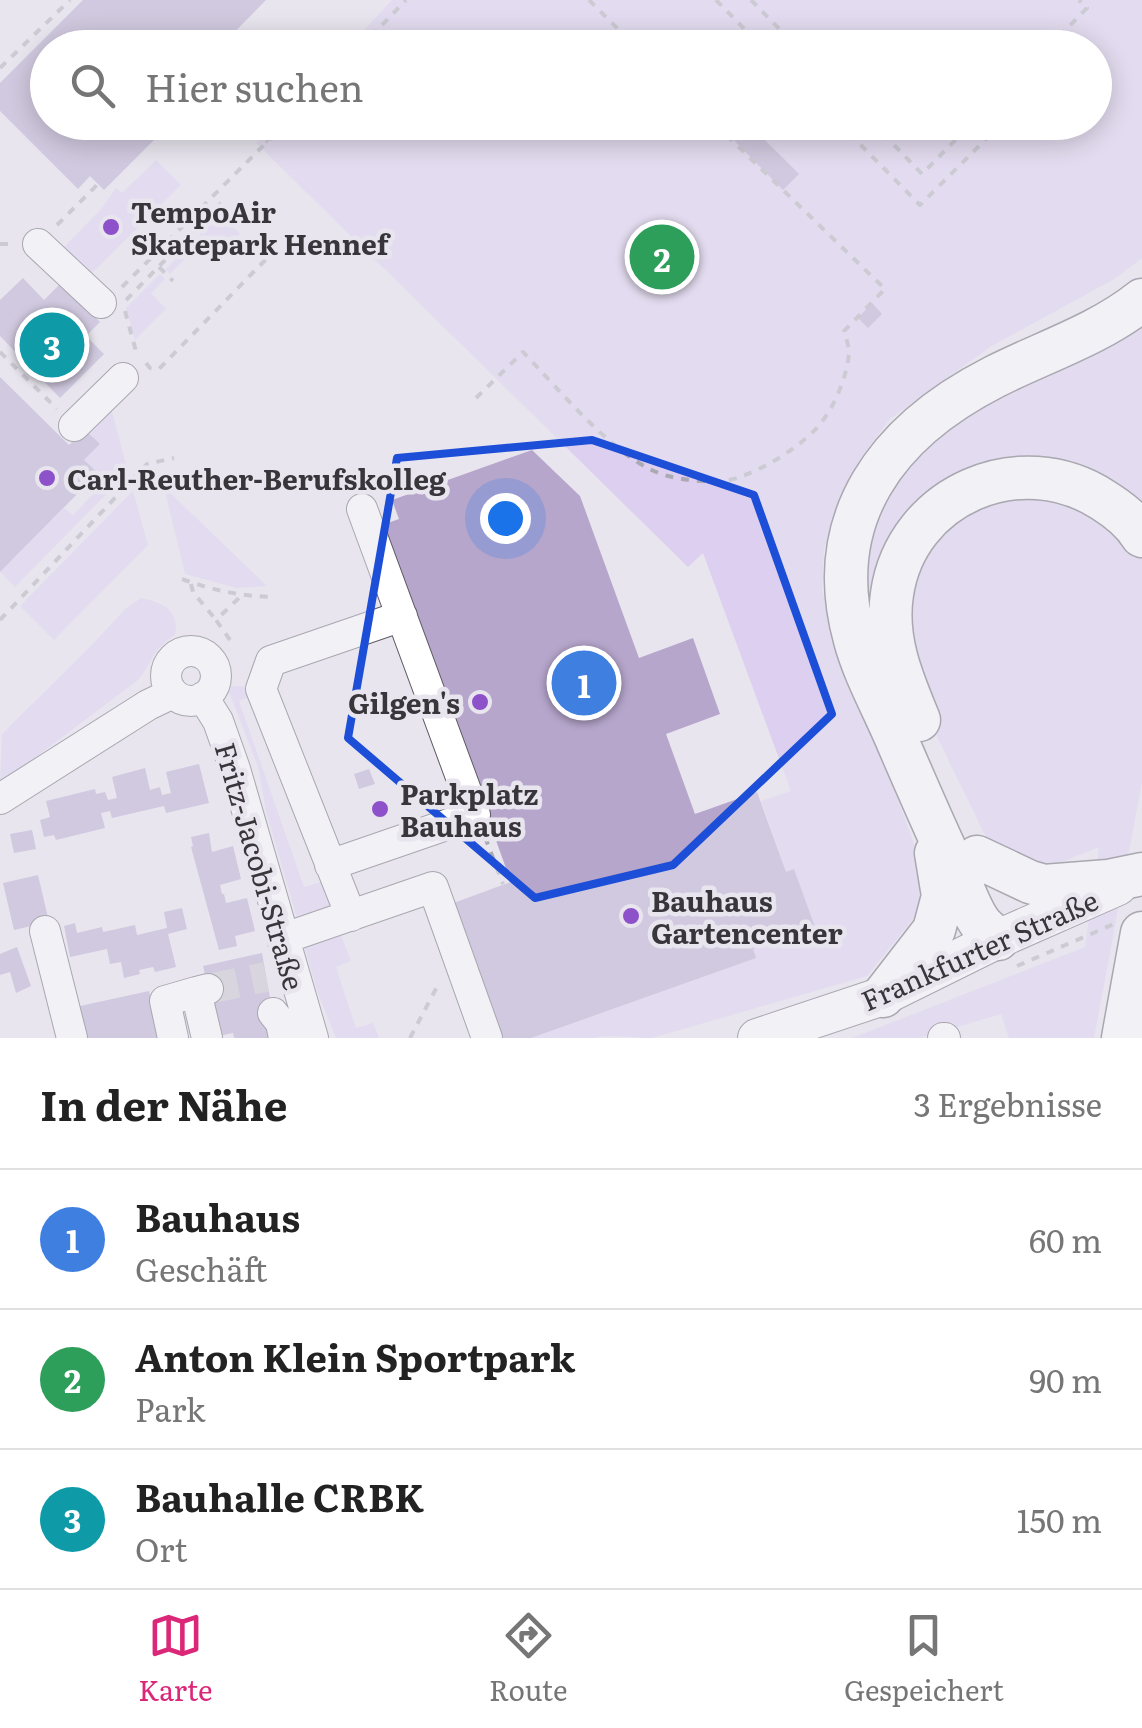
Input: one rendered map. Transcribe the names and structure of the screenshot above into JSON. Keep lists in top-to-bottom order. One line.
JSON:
{"streets":{"main road":["Frankfurter Straße"],"street":["Fritz-Jacobi-Straße"]},"places":["TempoAir Skatepark Hennef","Carl-Reuther-Berufskolleg","Gilgen's","Parkplatz Bauhaus","Bauhaus Gartencenter"],"page":{"search":"Hier suchen","pins":["2","3","1"],"heading":["In der Nähe","3 Ergebnisse"],"list":[{"mark":"1","name":"Bauhaus","note":"Geschäft","value":"60 m"},{"mark":"2","name":"Anton Klein Sportpark","note":"Park","value":"90 m"},{"mark":"3","name":"Bauhalle CRBK","note":"Ort","value":"150 m"}],"nav":["Karte","Route","Gespeichert"]}}
